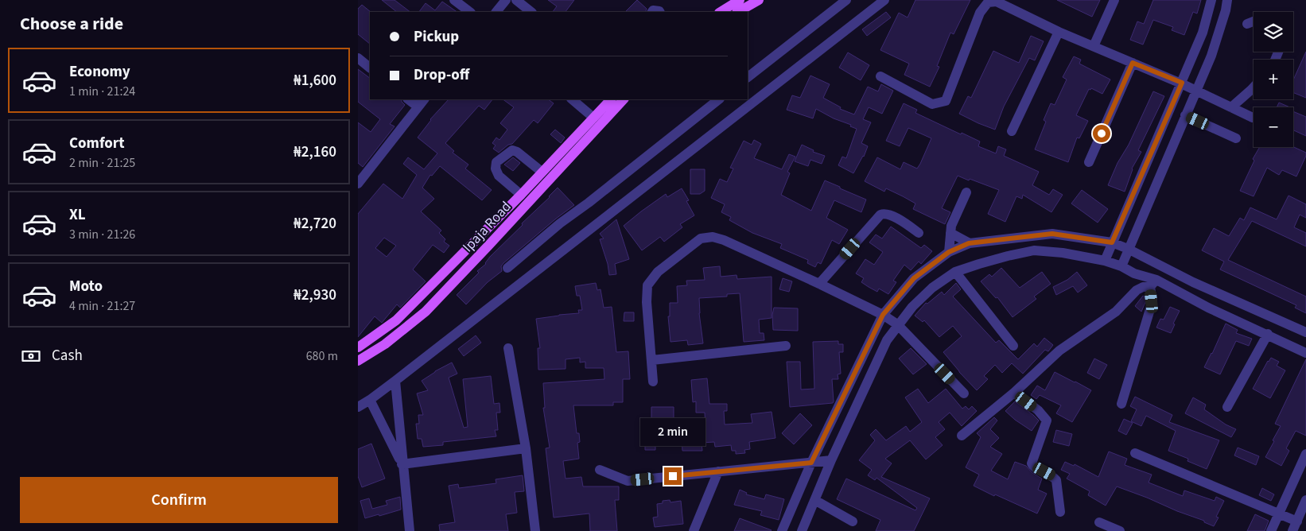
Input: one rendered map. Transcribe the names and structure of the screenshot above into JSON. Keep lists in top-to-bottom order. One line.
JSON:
{"streets":{"main road":["Ipaja Road"]},"page":{"heading":"Choose a ride","map_buttons":["+","−"],"banner":["Pickup","Drop-off"],"list":[{"name":"Economy","note":"1 min · 21:24","value":"₦1,600"},{"name":"Comfort","note":"2 min · 21:25","value":"₦2,160"},{"name":"XL","note":"3 min · 21:26","value":"₦2,720"},{"name":"Moto","note":"4 min · 21:27","value":"₦2,930"}],"pay":["Cash","680 m"],"bubble":"2 min","buttons":"Confirm"}}
